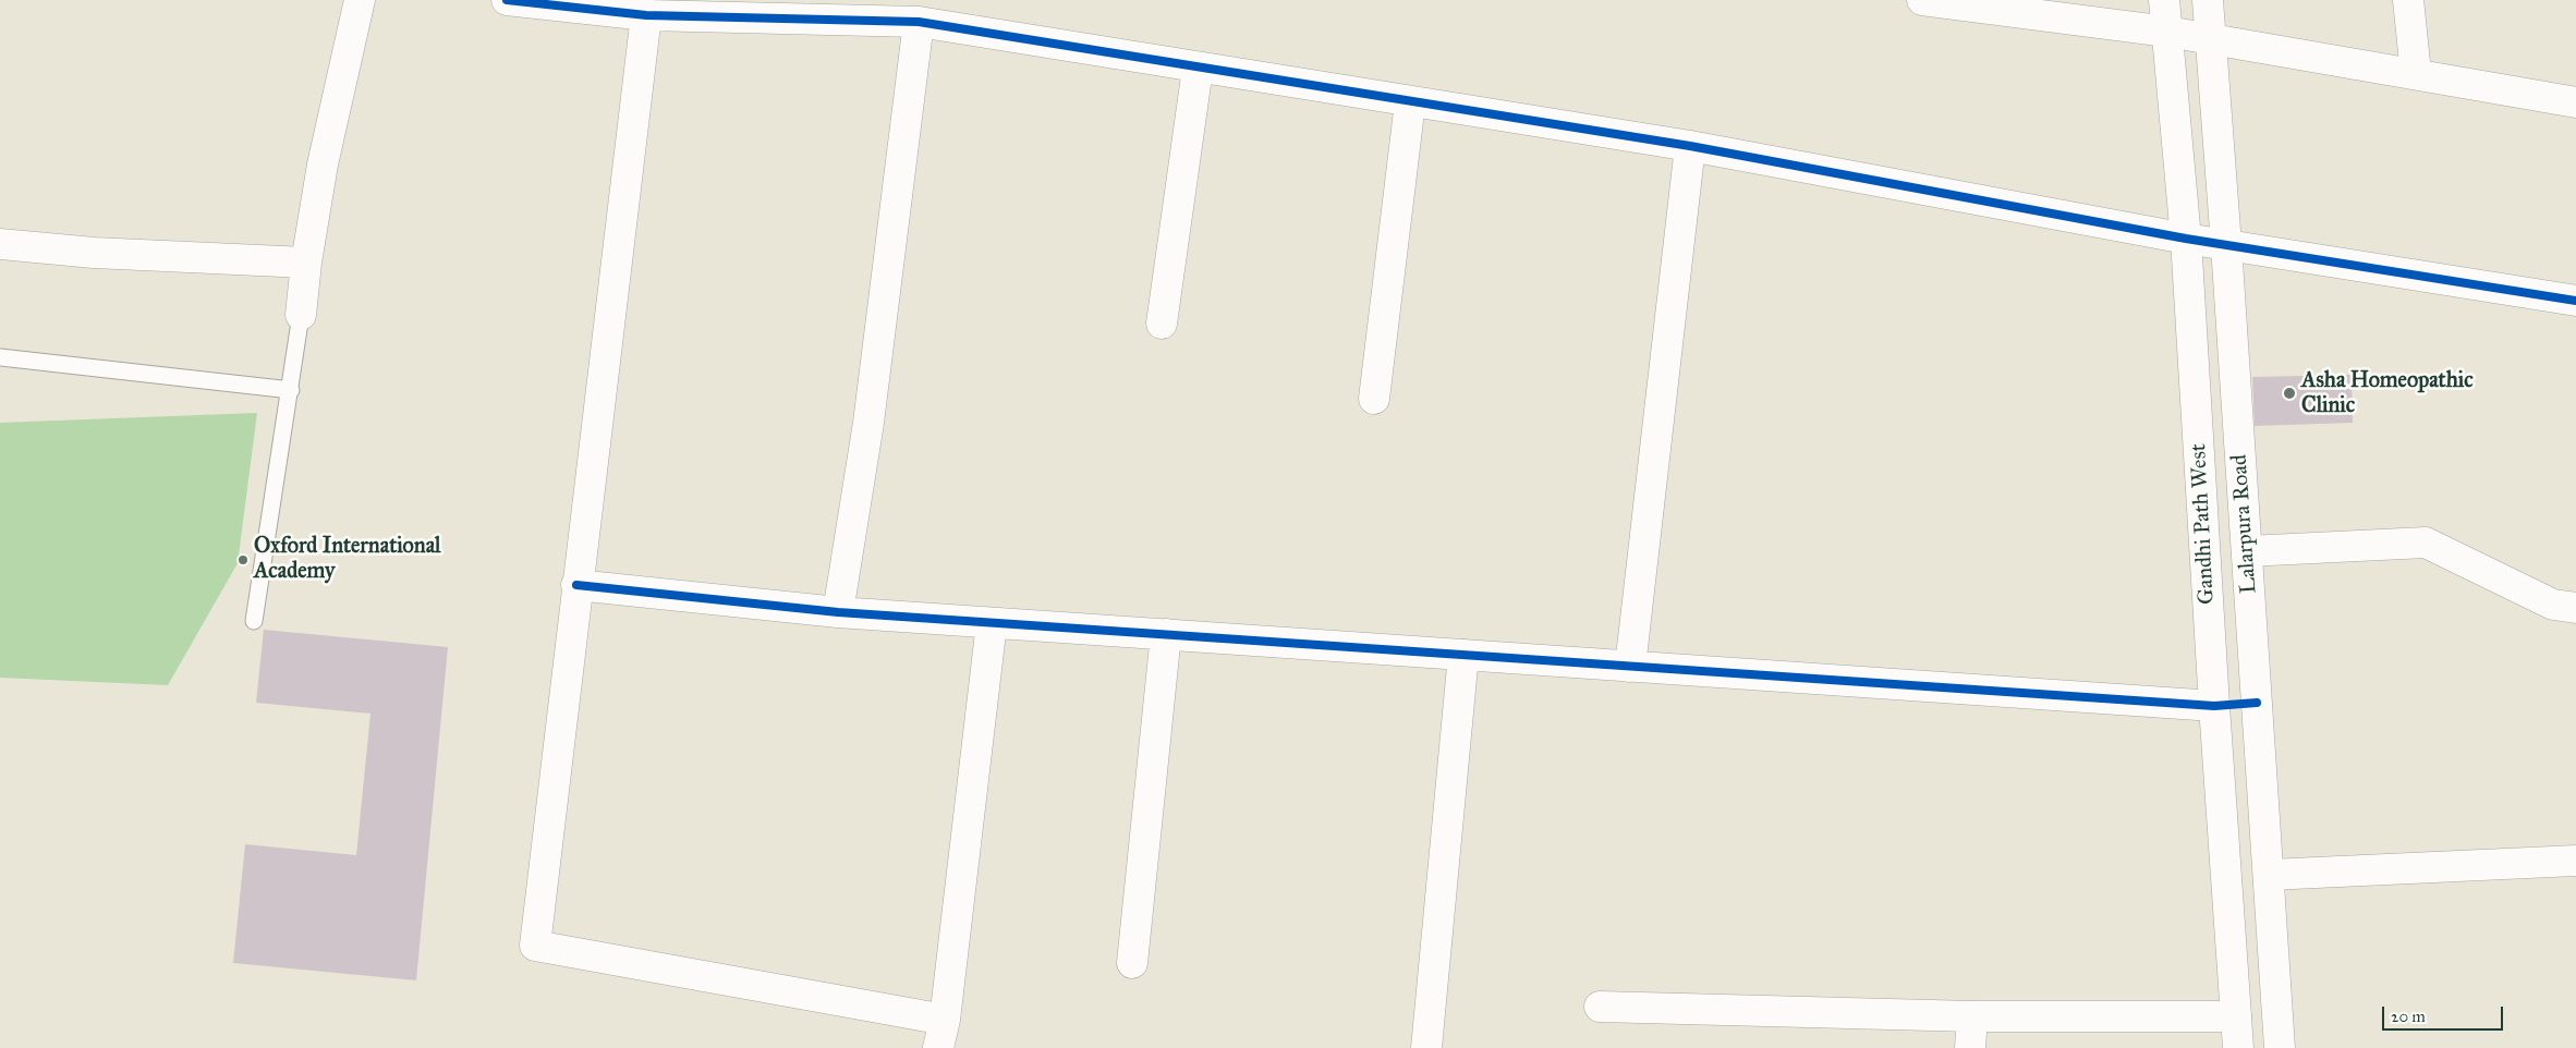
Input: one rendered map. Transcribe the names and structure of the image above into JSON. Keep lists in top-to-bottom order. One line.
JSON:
{"streets":{"street":["Gandhi Path West","Lalarpura Road"]},"places":["Asha Homeopathic Clinic","Oxford International Academy"],"scale_bar":"20 m"}
